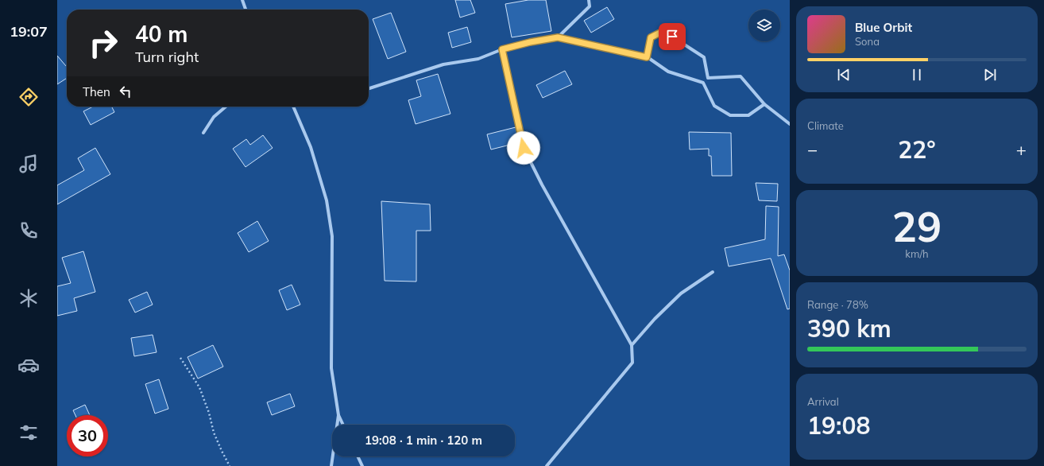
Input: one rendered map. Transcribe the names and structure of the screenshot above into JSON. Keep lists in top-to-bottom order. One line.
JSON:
{"page":{"tabs":"19:07","turn":["40 m","Turn right"],"song":["Blue Orbit","Sona"],"then":"Then","tile":["Climate",["29","km/h"],["Range · 78%","390 km"],["Arrival","19:08"]],"heat":["−","22°","+"],"limit":"30","trip":"19:08 · 1 min · 120 m"}}
